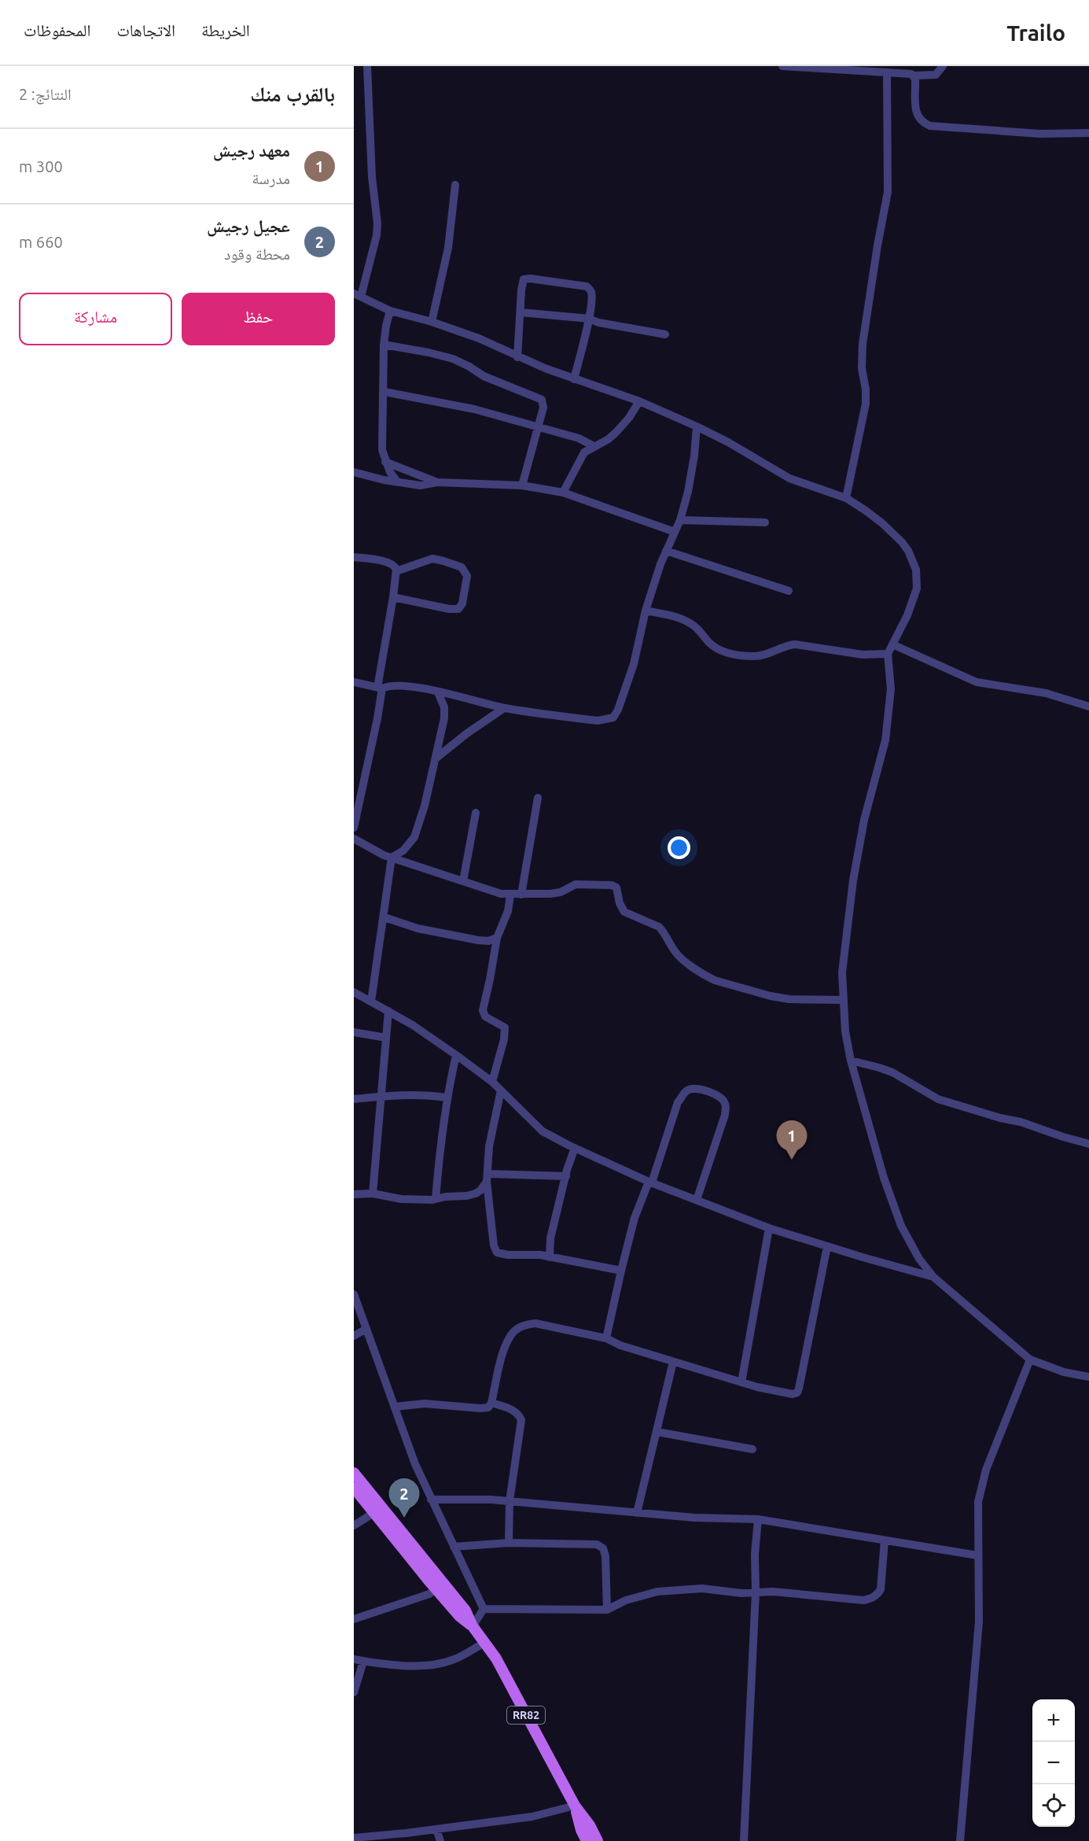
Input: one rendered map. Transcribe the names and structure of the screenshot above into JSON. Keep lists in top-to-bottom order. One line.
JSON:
{"streets":{"main road":["RR82"]},"page":{"header":"Trailo","nav":["الخريطة","الاتجاهات","المحفوظات"],"heading":["بالقرب منك","النتائج: 2"],"list":[{"mark":"1","name":"معهد رجيش","note":"مدرسة","value":"300 m"},{"mark":"2","name":"عجيل رجيش","note":"محطة وقود","value":"660 m"}],"buttons":["حفظ","مشاركة"],"pins":["1","2"],"map_buttons":["+","−"]}}
